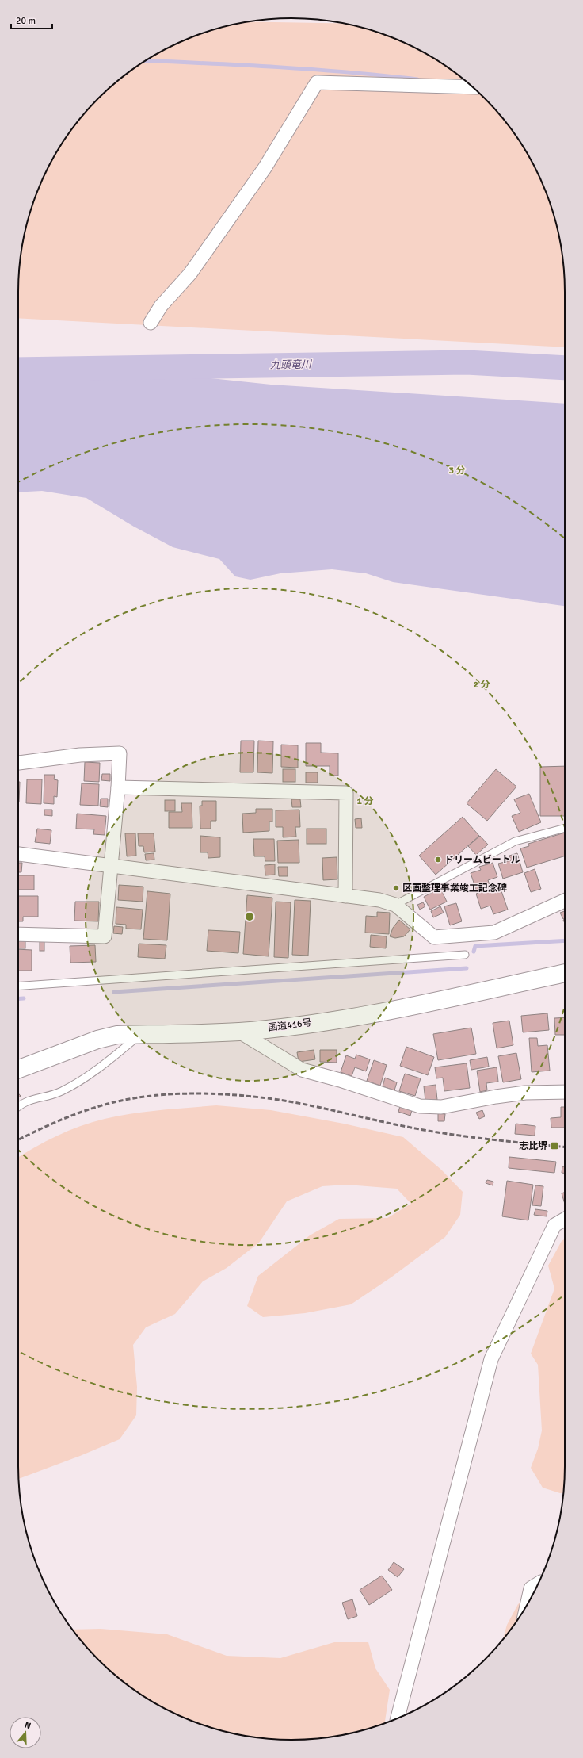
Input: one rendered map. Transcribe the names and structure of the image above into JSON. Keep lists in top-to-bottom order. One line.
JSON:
{"streets":{"highway":["国道416号"]},"water":["九頭竜川"],"places":{"other":["ドリームビートル","区画整理事業竣工記念碑"],"transit":["志比堺"]},"scale_bar":"20 m","north":"top","rings":["3 分","2 分","1 分"]}
